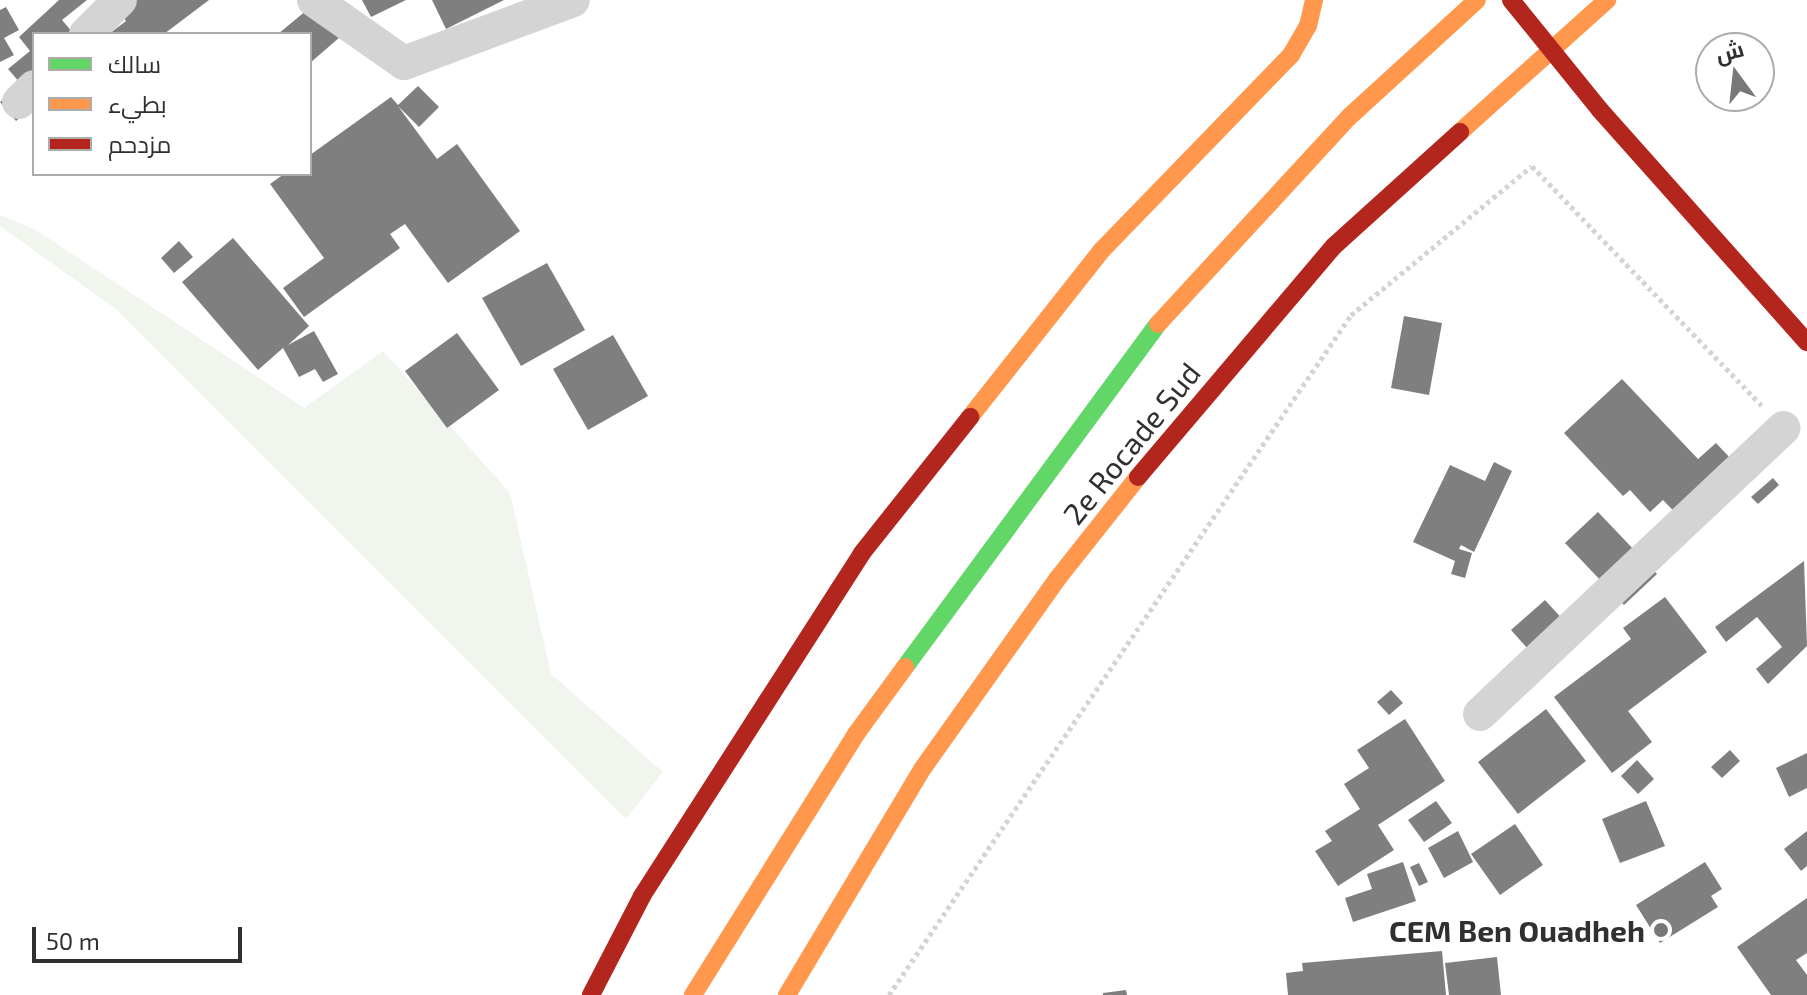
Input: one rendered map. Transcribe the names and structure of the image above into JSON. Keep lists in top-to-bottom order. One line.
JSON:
{"streets":{"main road":["2e Rocade Sud"]},"places":["CEM Ben Ouadheh"],"legend":["سالك","بطيء","مزدحم"],"scale_bar":"50 m","north":"top"}
